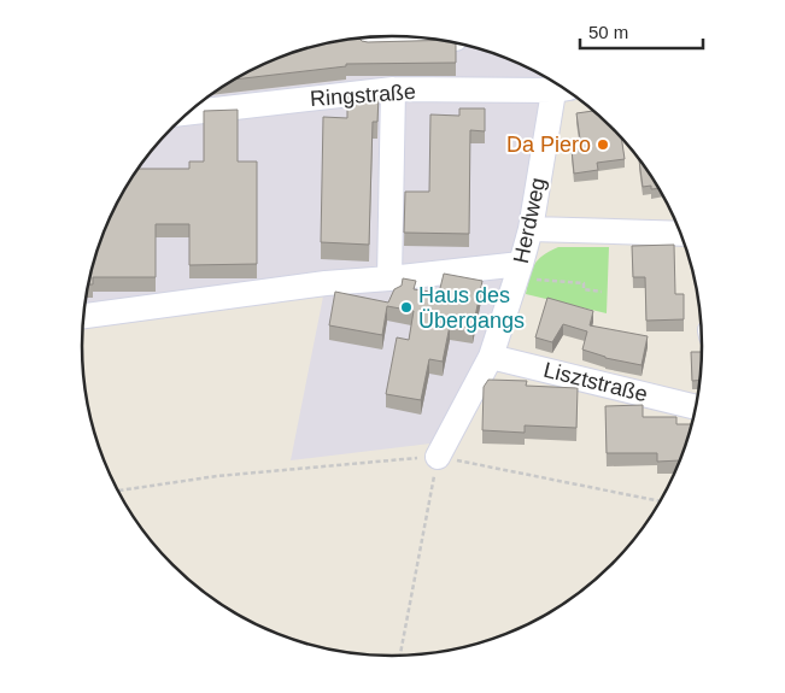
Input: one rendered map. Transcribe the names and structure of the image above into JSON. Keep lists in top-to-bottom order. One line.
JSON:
{"streets":{"street":["Ringstraße","Herdweg","Lisztstraße"]},"crossings":[["Ringstraße","Herdweg"],["Herdweg","Lisztstraße"]],"places":["Da Piero","Haus des Übergangs"],"scale_bar":"50 m"}
